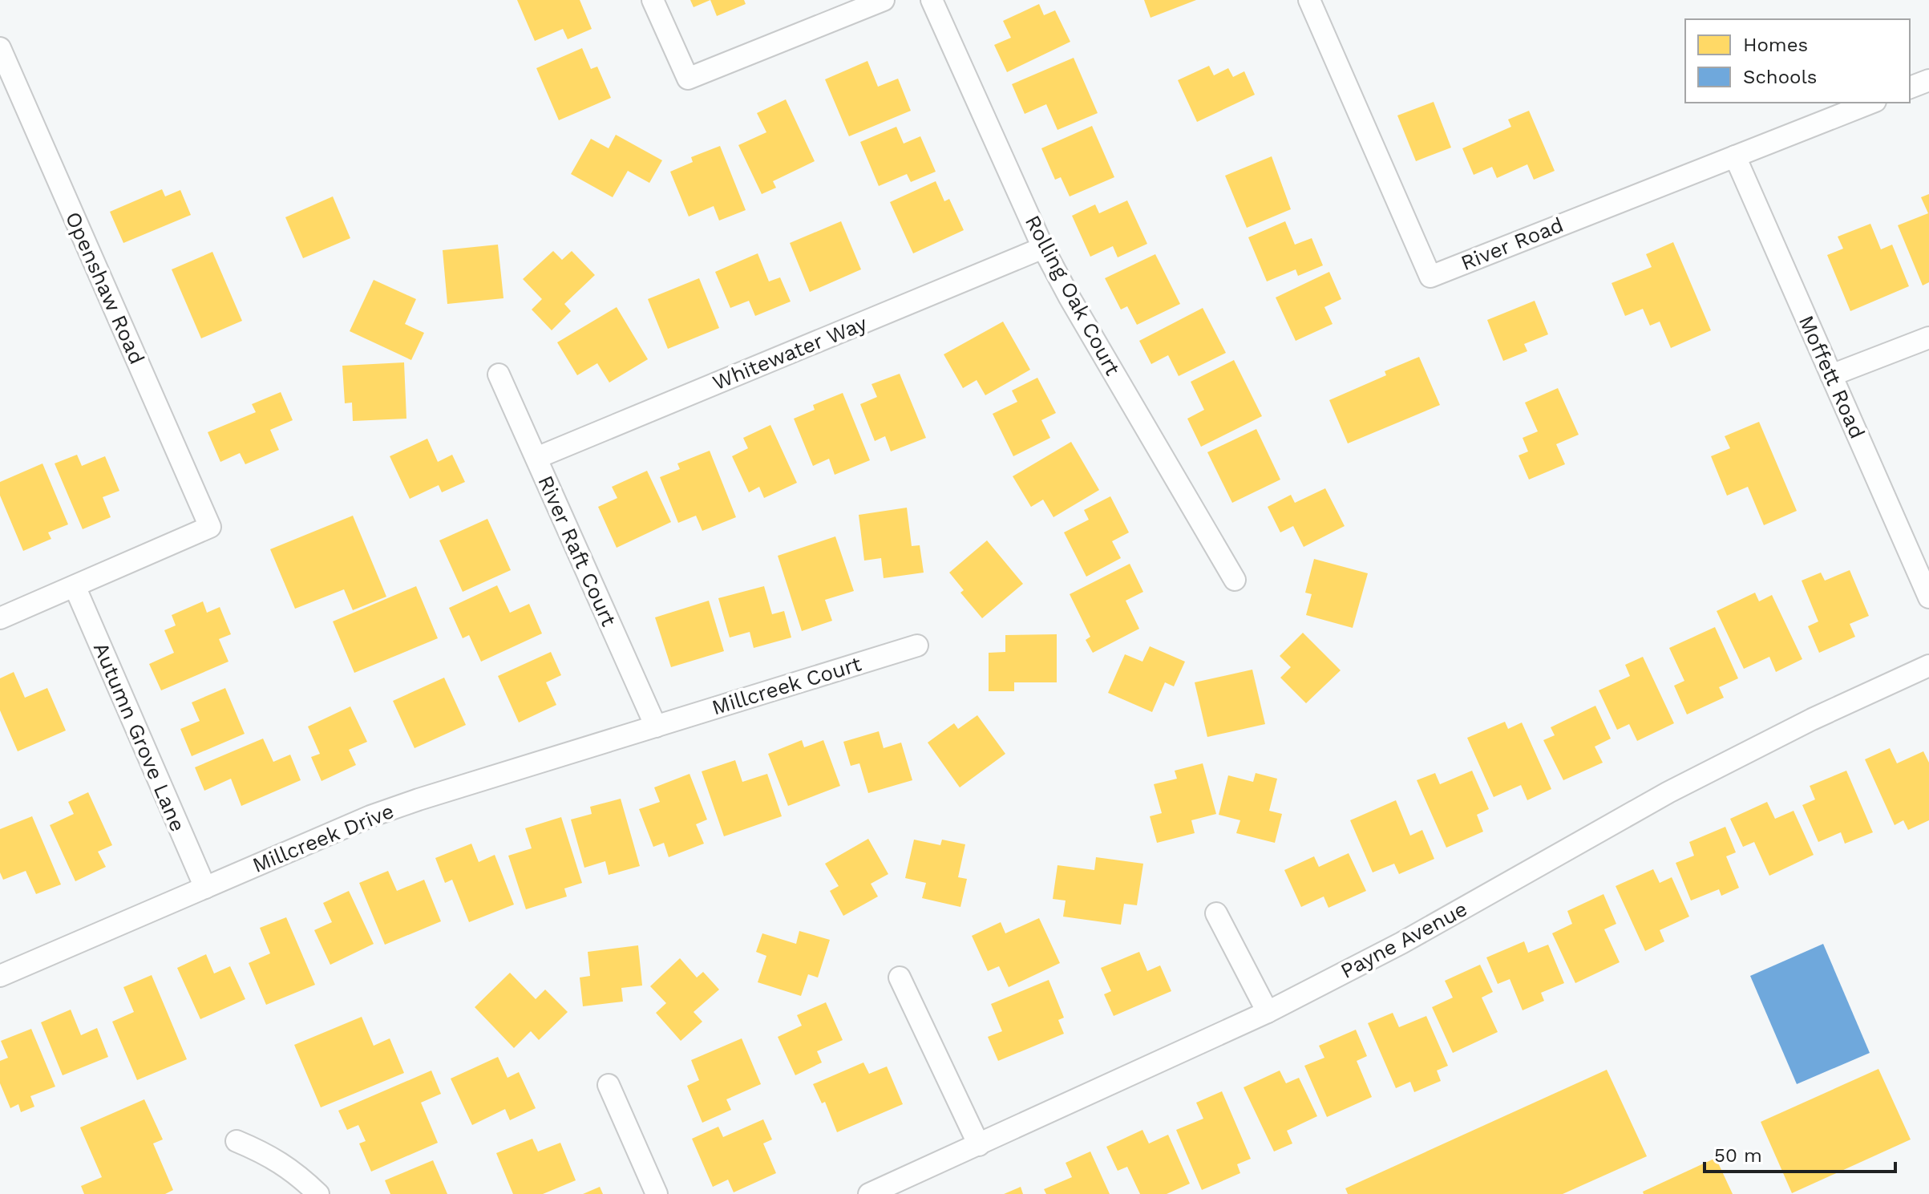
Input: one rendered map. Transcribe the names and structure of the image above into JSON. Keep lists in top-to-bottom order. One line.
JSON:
{"streets":{"street":["River Road","Openshaw Road","Rolling Oak Court","Whitewater Way","Moffett Road","River Raft Court","Millcreek Court","Autumn Grove Lane","Millcreek Drive","Payne Avenue"]},"crossings":[["River Road","Moffett Road"],["Openshaw Road","Autumn Grove Lane"],["Rolling Oak Court","Whitewater Way"],["Whitewater Way","River Raft Court"],["River Raft Court","Millcreek Court"],["River Raft Court","Millcreek Drive"],["Millcreek Court","Millcreek Drive"],["Autumn Grove Lane","Millcreek Drive"]],"legend":["Homes","Schools"],"scale_bar":"50 m"}
